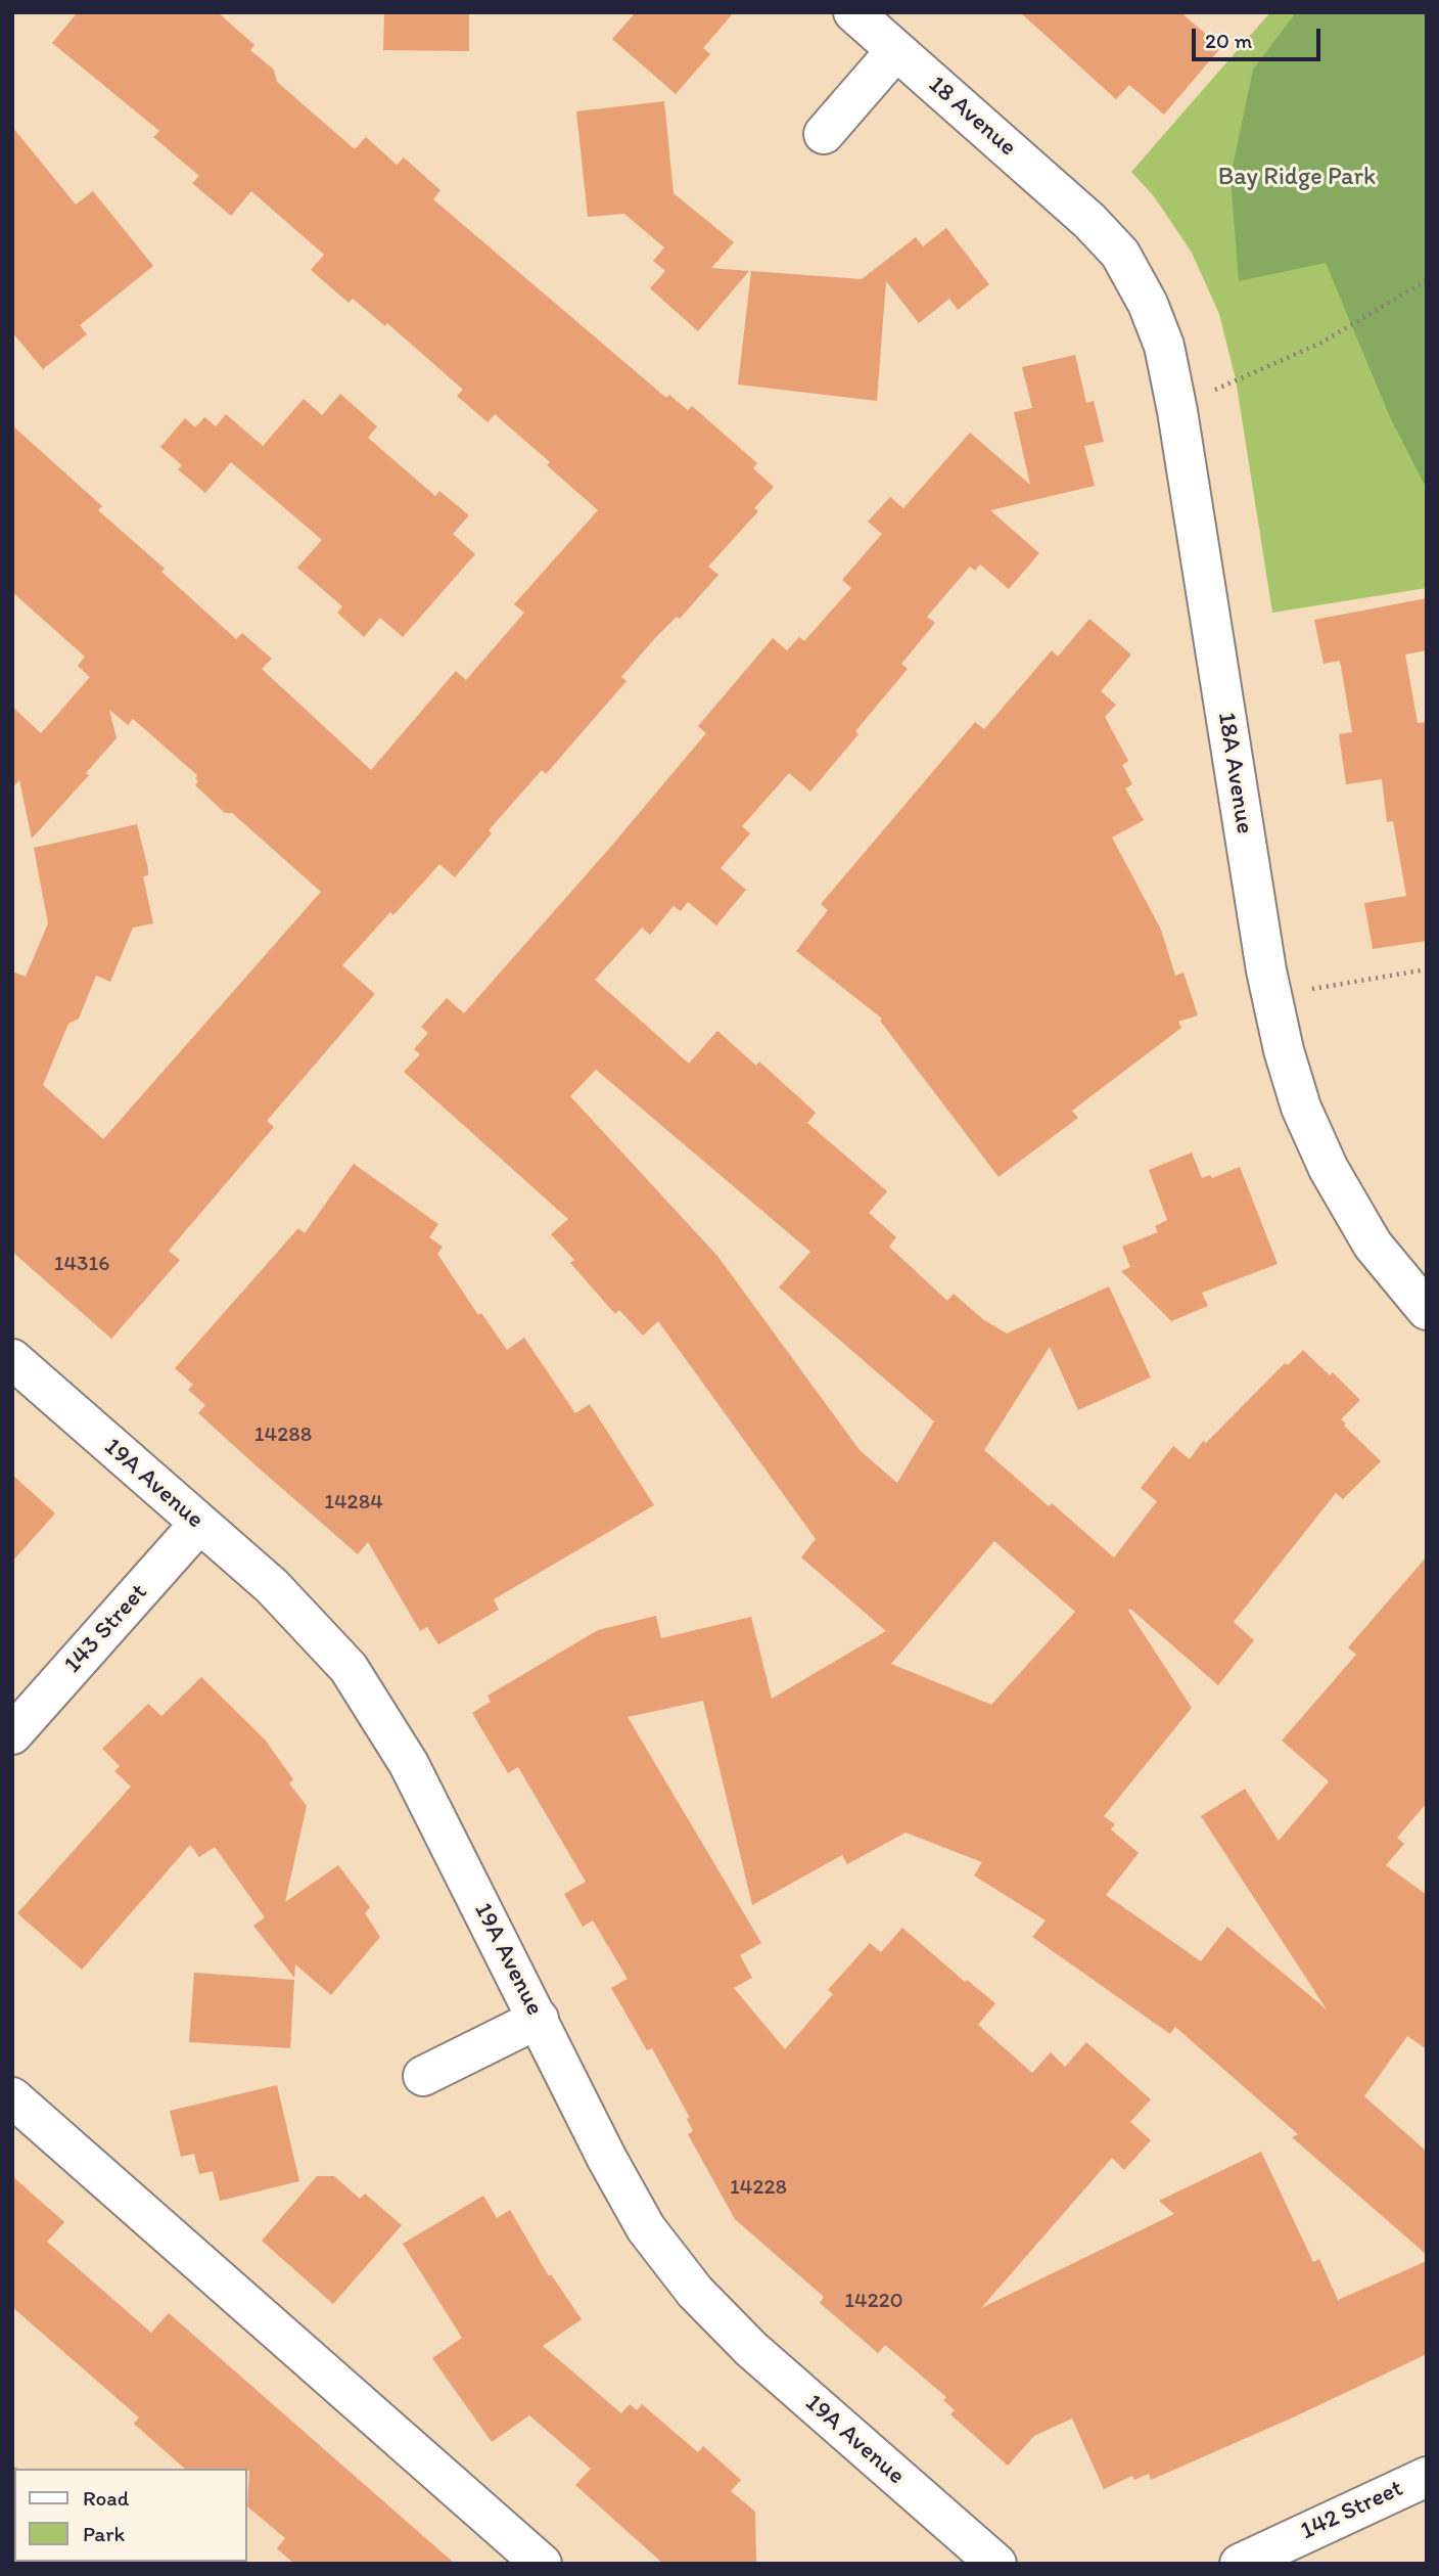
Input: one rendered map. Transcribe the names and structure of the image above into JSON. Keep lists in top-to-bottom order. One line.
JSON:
{"streets":{"street":["18 Avenue","18A Avenue","19A Avenue","143 Street","142 Street"]},"crossings":[["18 Avenue","18A Avenue"],["19A Avenue","143 Street"]],"parks":["Bay Ridge Park"],"house_numbers":["14316","14288","14284","14228","14220"],"legend":["Road","Park"],"scale_bar":"20 m"}
